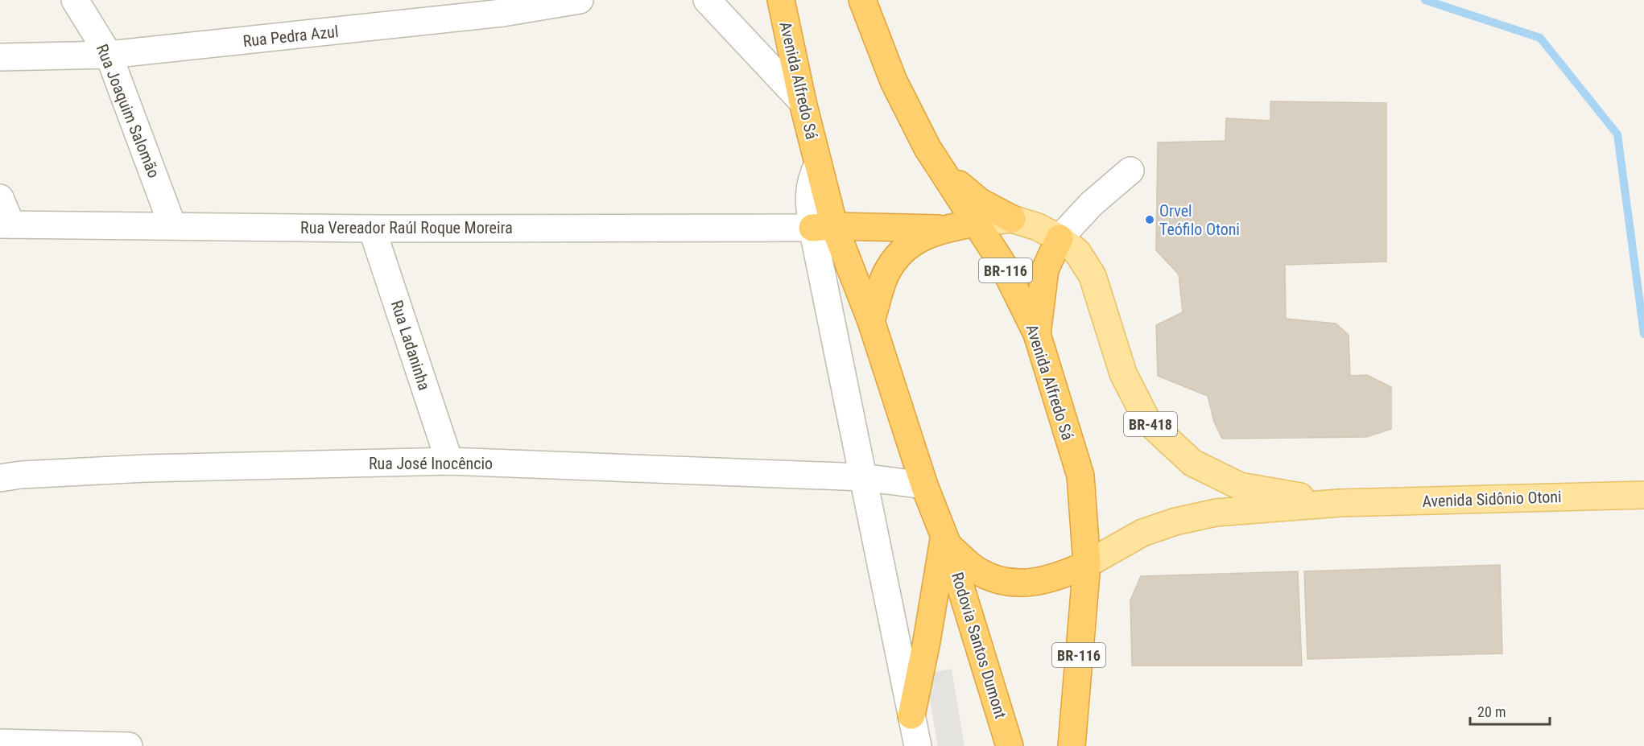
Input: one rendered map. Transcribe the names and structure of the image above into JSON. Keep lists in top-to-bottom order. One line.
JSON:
{"streets":{"highway":["Avenida Alfredo Sá","BR-116","Rodovia Santos Dumont"],"main road":["BR-418","Avenida Sidônio Otoni"],"street":["Rua Pedra Azul","Rua Joaquim Salomão","Rua Vereador Raúl Roque Moreira","Rua Ladaninha","Rua José Inocêncio"]},"crossings":[["Rua Pedra Azul","Rua Joaquim Salomão"],["Avenida Alfredo Sá","Rua Vereador Raúl Roque Moreira"],["Avenida Alfredo Sá","BR-418"],["Avenida Alfredo Sá","Rua José Inocêncio"],["Avenida Alfredo Sá","Rodovia Santos Dumont"],["Rua Joaquim Salomão","Rua Vereador Raúl Roque Moreira"],["Rua Vereador Raúl Roque Moreira","Rua Ladaninha"],["Rua Ladaninha","Rua José Inocêncio"],["BR-418","Avenida Sidônio Otoni"]],"places":["Orvel Teófilo Otoni"],"scale_bar":"20 m"}
